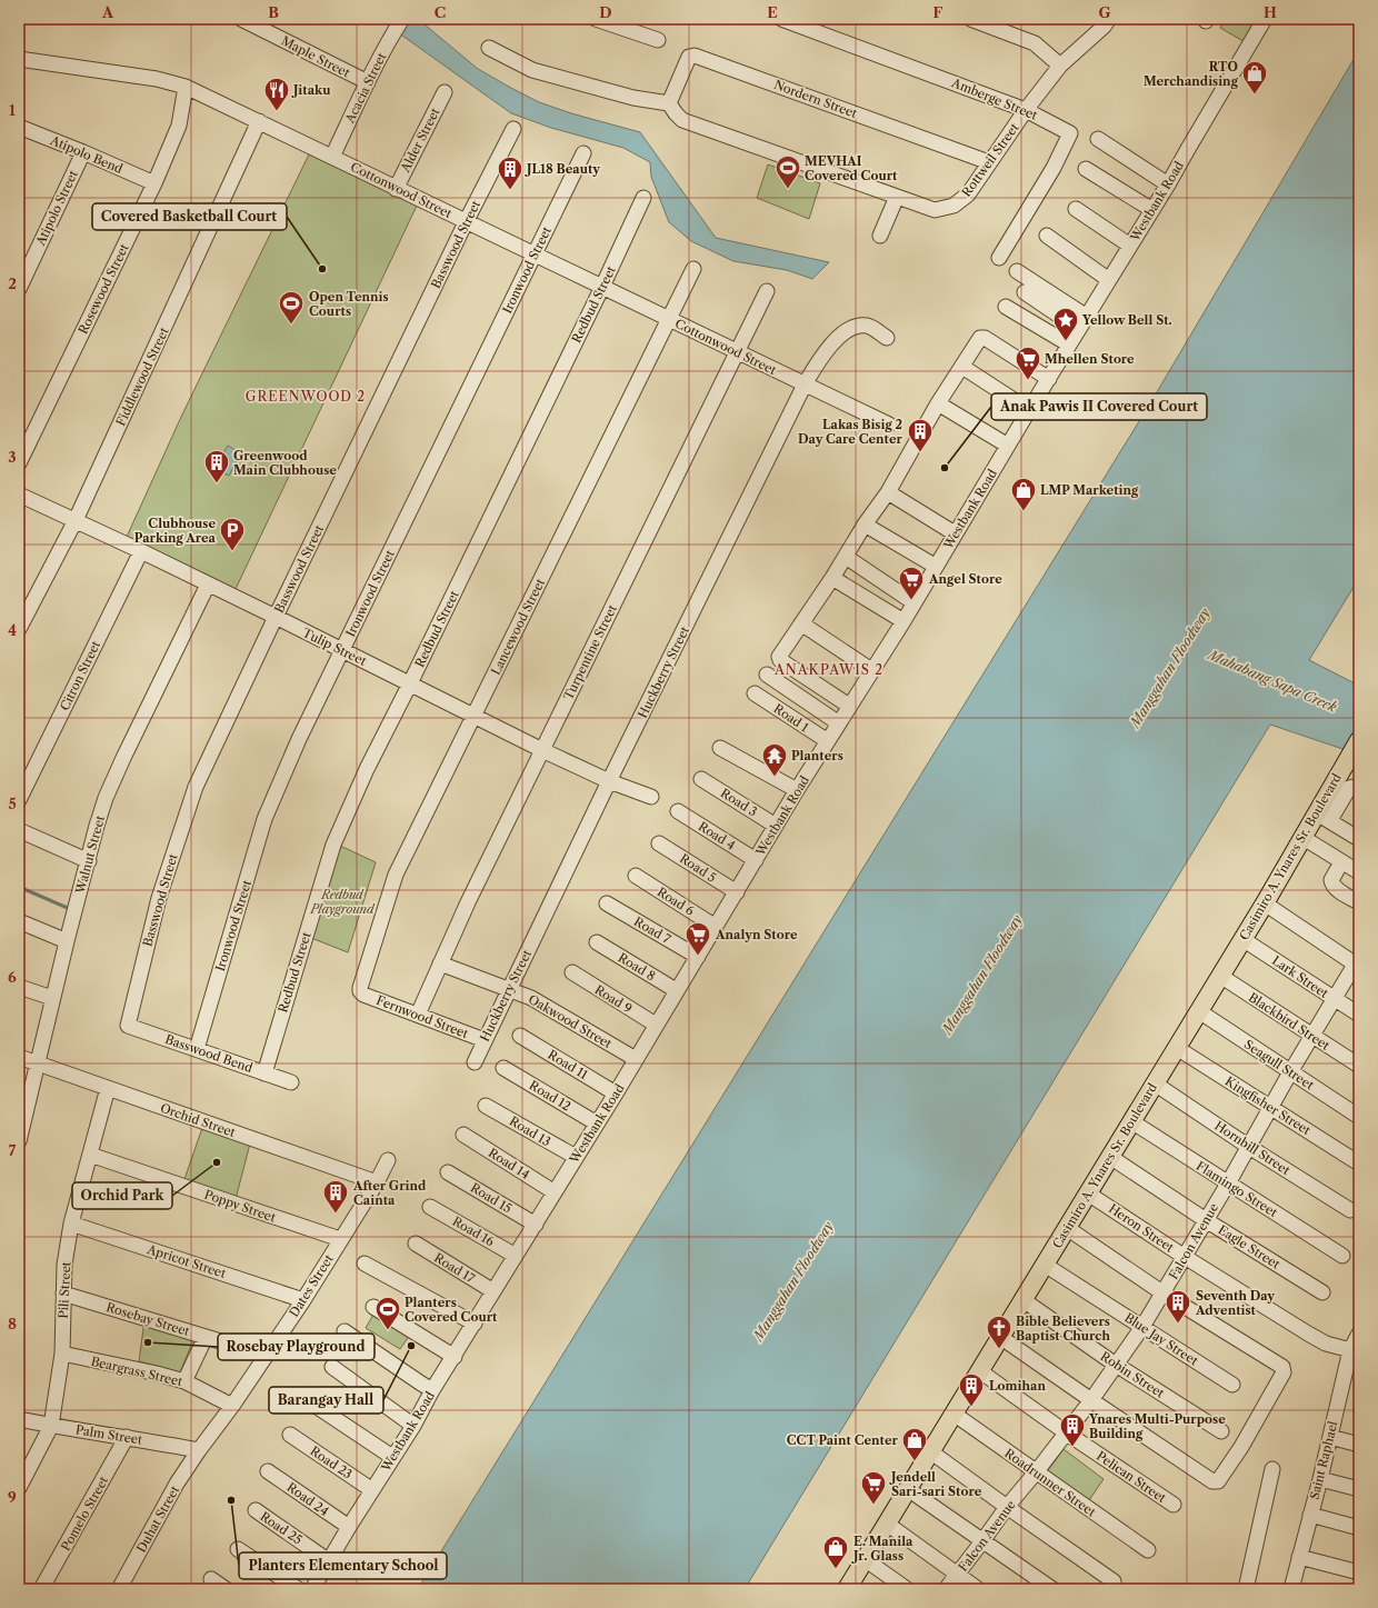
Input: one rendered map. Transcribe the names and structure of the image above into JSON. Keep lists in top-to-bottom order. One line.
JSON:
{"streets":{"main road":["Casimiro A. Ynares Sr. Boulevard"],"street":["Maple Street","Acacia Street","Nordern Street","Amberge Street","Alder Street","Atipolo Bend","Rottweil Street","Cottonwood Street","Westbank Road","Atipolo Street","Basswood Street","Ironwood Street","Rosewood Street","Redbud Street","Fiddlewood Street","Lancewood Street","Tulip Street","Turpentine Street","Huckberry Street","Citron Street","Road 1","Road 3","Road 4","Walnut Street","Road 5","Road 6","Road 7","Road 8","Lark Street","Road 9","Fernwood Street","Oakwood Street","Blackbird Street","Basswood Bend","Road 11","Seagull Street","Road 12","Kingfisher Street","Orchid Street","Road 13","Hornbill Street","Road 14","Flamingo Street","Road 15","Poppy Street","Heron Street","Road 16","Falcon Avenue","Eagle Street","Apricot Street","Road 17","Dates Street","Pili Street","Rosebay Street","Blue Jay Street","Beargrass Street","Robin Street","Palm Street","Saint Raphael","Road 23","Pelican Street","Roadrunner Street","Road 24","Pomelo Street","Duhat Street","Road 25"]},"crossings":[["Maple Street","Acacia Street"],["Acacia Street","Cottonwood Street"],["Nordern Street","Rottweil Street"],["Amberge Street","Rottweil Street"],["Alder Street","Cottonwood Street"],["Atipolo Bend","Atipolo Street"],["Atipolo Bend","Rosewood Street"],["Cottonwood Street","Basswood Street"],["Cottonwood Street","Ironwood Street"],["Cottonwood Street","Rosewood Street"],["Cottonwood Street","Redbud Street"],["Cottonwood Street","Fiddlewood Street"],["Cottonwood Street","Lancewood Street"],["Cottonwood Street","Turpentine Street"],["Cottonwood Street","Huckberry Street"],["Westbank Road","Road 1"],["Westbank Road","Road 3"],["Westbank Road","Road 4"],["Westbank Road","Road 5"],["Westbank Road","Road 6"],["Westbank Road","Road 7"],["Westbank Road","Road 8"],["Westbank Road","Road 9"],["Westbank Road","Oakwood Street"],["Westbank Road","Road 11"],["Westbank Road","Road 12"],["Westbank Road","Road 13"],["Westbank Road","Road 14"],["Westbank Road","Road 15"],["Westbank Road","Road 16"],["Westbank Road","Road 17"],["Westbank Road","Road 23"],["Westbank Road","Road 24"],["Westbank Road","Road 25"],["Basswood Street","Tulip Street"],["Basswood Street","Basswood Bend"],["Ironwood Street","Tulip Street"],["Ironwood Street","Basswood Bend"],["Redbud Street","Tulip Street"],["Redbud Street","Basswood Bend"],["Fiddlewood Street","Tulip Street"],["Lancewood Street","Tulip Street"],["Lancewood Street","Fernwood Street"],["Tulip Street","Turpentine Street"],["Tulip Street","Huckberry Street"],["Tulip Street","Citron Street"],["Tulip Street","Walnut Street"],["Turpentine Street","Fernwood Street"],["Turpentine Street","Oakwood Street"],["Huckberry Street","Fernwood Street"],["Huckberry Street","Oakwood Street"],["Walnut Street","Orchid Street"],["Casimiro A. Ynares Sr. Boulevard","Lark Street"],["Casimiro A. Ynares Sr. Boulevard","Blackbird Street"],["Casimiro A. Ynares Sr. Boulevard","Seagull Street"],["Casimiro A. Ynares Sr. Boulevard","Kingfisher Street"],["Casimiro A. Ynares Sr. Boulevard","Hornbill Street"],["Casimiro A. Ynares Sr. Boulevard","Flamingo Street"],["Casimiro A. Ynares Sr. Boulevard","Heron Street"],["Casimiro A. Ynares Sr. Boulevard","Eagle Street"],["Casimiro A. Ynares Sr. Boulevard","Blue Jay Street"],["Casimiro A. Ynares Sr. Boulevard","Robin Street"],["Casimiro A. Ynares Sr. Boulevard","Pelican Street"],["Casimiro A. Ynares Sr. Boulevard","Roadrunner Street"],["Lark Street","Falcon Avenue"],["Blackbird Street","Falcon Avenue"],["Seagull Street","Falcon Avenue"],["Kingfisher Street","Falcon Avenue"],["Orchid Street","Dates Street"],["Orchid Street","Pili Street"],["Hornbill Street","Falcon Avenue"],["Flamingo Street","Falcon Avenue"],["Poppy Street","Dates Street"],["Poppy Street","Pili Street"],["Heron Street","Falcon Avenue"],["Heron Street","Saint Raphael"],["Falcon Avenue","Eagle Street"],["Falcon Avenue","Blue Jay Street"],["Falcon Avenue","Robin Street"],["Falcon Avenue","Pelican Street"],["Falcon Avenue","Roadrunner Street"],["Apricot Street","Dates Street"],["Apricot Street","Pili Street"],["Dates Street","Beargrass Street"],["Dates Street","Palm Street"],["Dates Street","Duhat Street"],["Pili Street","Rosebay Street"],["Pili Street","Beargrass Street"],["Pili Street","Palm Street"],["Palm Street","Pomelo Street"],["Palm Street","Duhat Street"]],"districts":["GREENWOOD 2","ANAKPAWIS 2"],"water":["Manggahan Floodway","Mahabang Sapa Creek"],"parks":["Redbud Playground"],"places":{"shop":["RTO Merchandising","LMP Marketing","CCT Paint Center","E. Manila Jr. Glass"],"restaurant":["Jitaku"],"sports":["MEVHAI Covered Court","Open Tennis Courts","Planters Covered Court"],"building":["JL18 Beauty","Lakas Bisig 2 Day Care Center","Greenwood Main Clubhouse","After Grind Cainta","Seventh Day Adventist","Lomihan","Ynares Multi-Purpose Building"],"other":["Covered Basketball Court","Anak Pawis II Covered Court","Orchid Park","Rosebay Playground","Barangay Hall","Planters Elementary School"],"place":["Yellow Bell St."],"supermarket":["Mhellen Store","Angel Store","Analyn Store","Jendell Sari-sari Store"],"parking":["Clubhouse Parking Area"],"temple":["Planters"],"church":["Bible Believers Baptist Church"]},"grid":{"columns":["A","B","C","D","E","F","G","H"],"rows":["1","2","3","4","5","6","7","8","9"]}}
